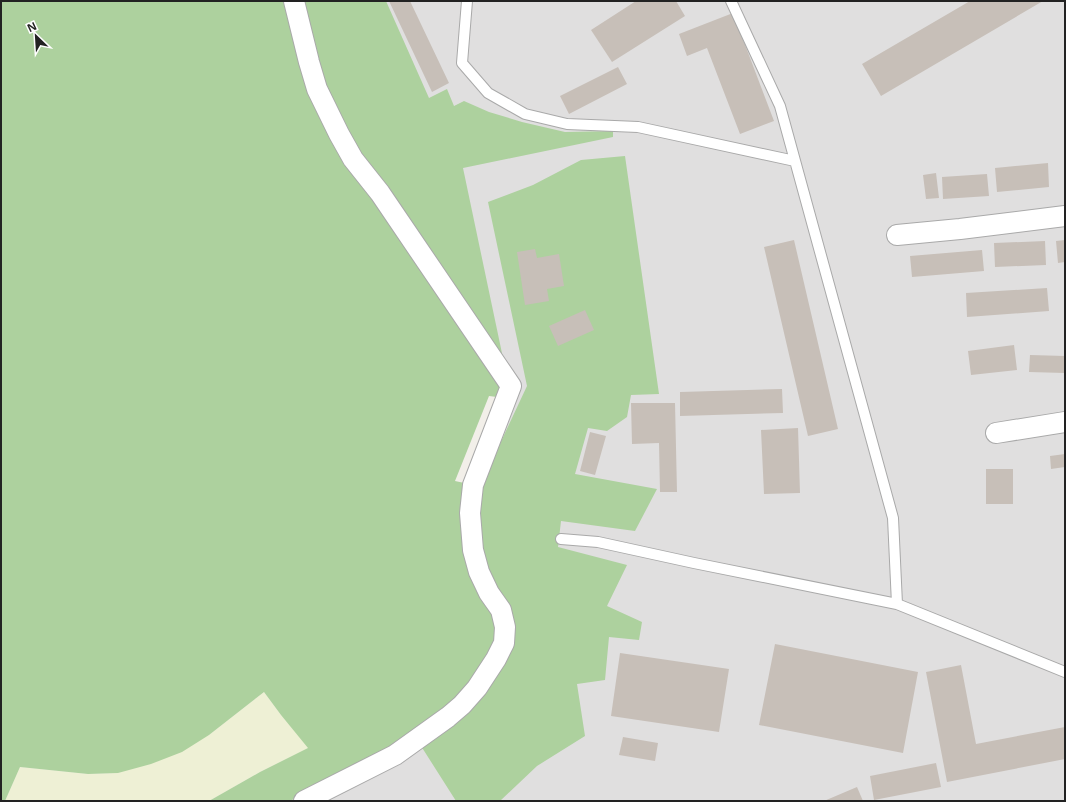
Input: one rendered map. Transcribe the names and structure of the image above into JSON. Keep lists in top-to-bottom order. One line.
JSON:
{"north":"top left"}
